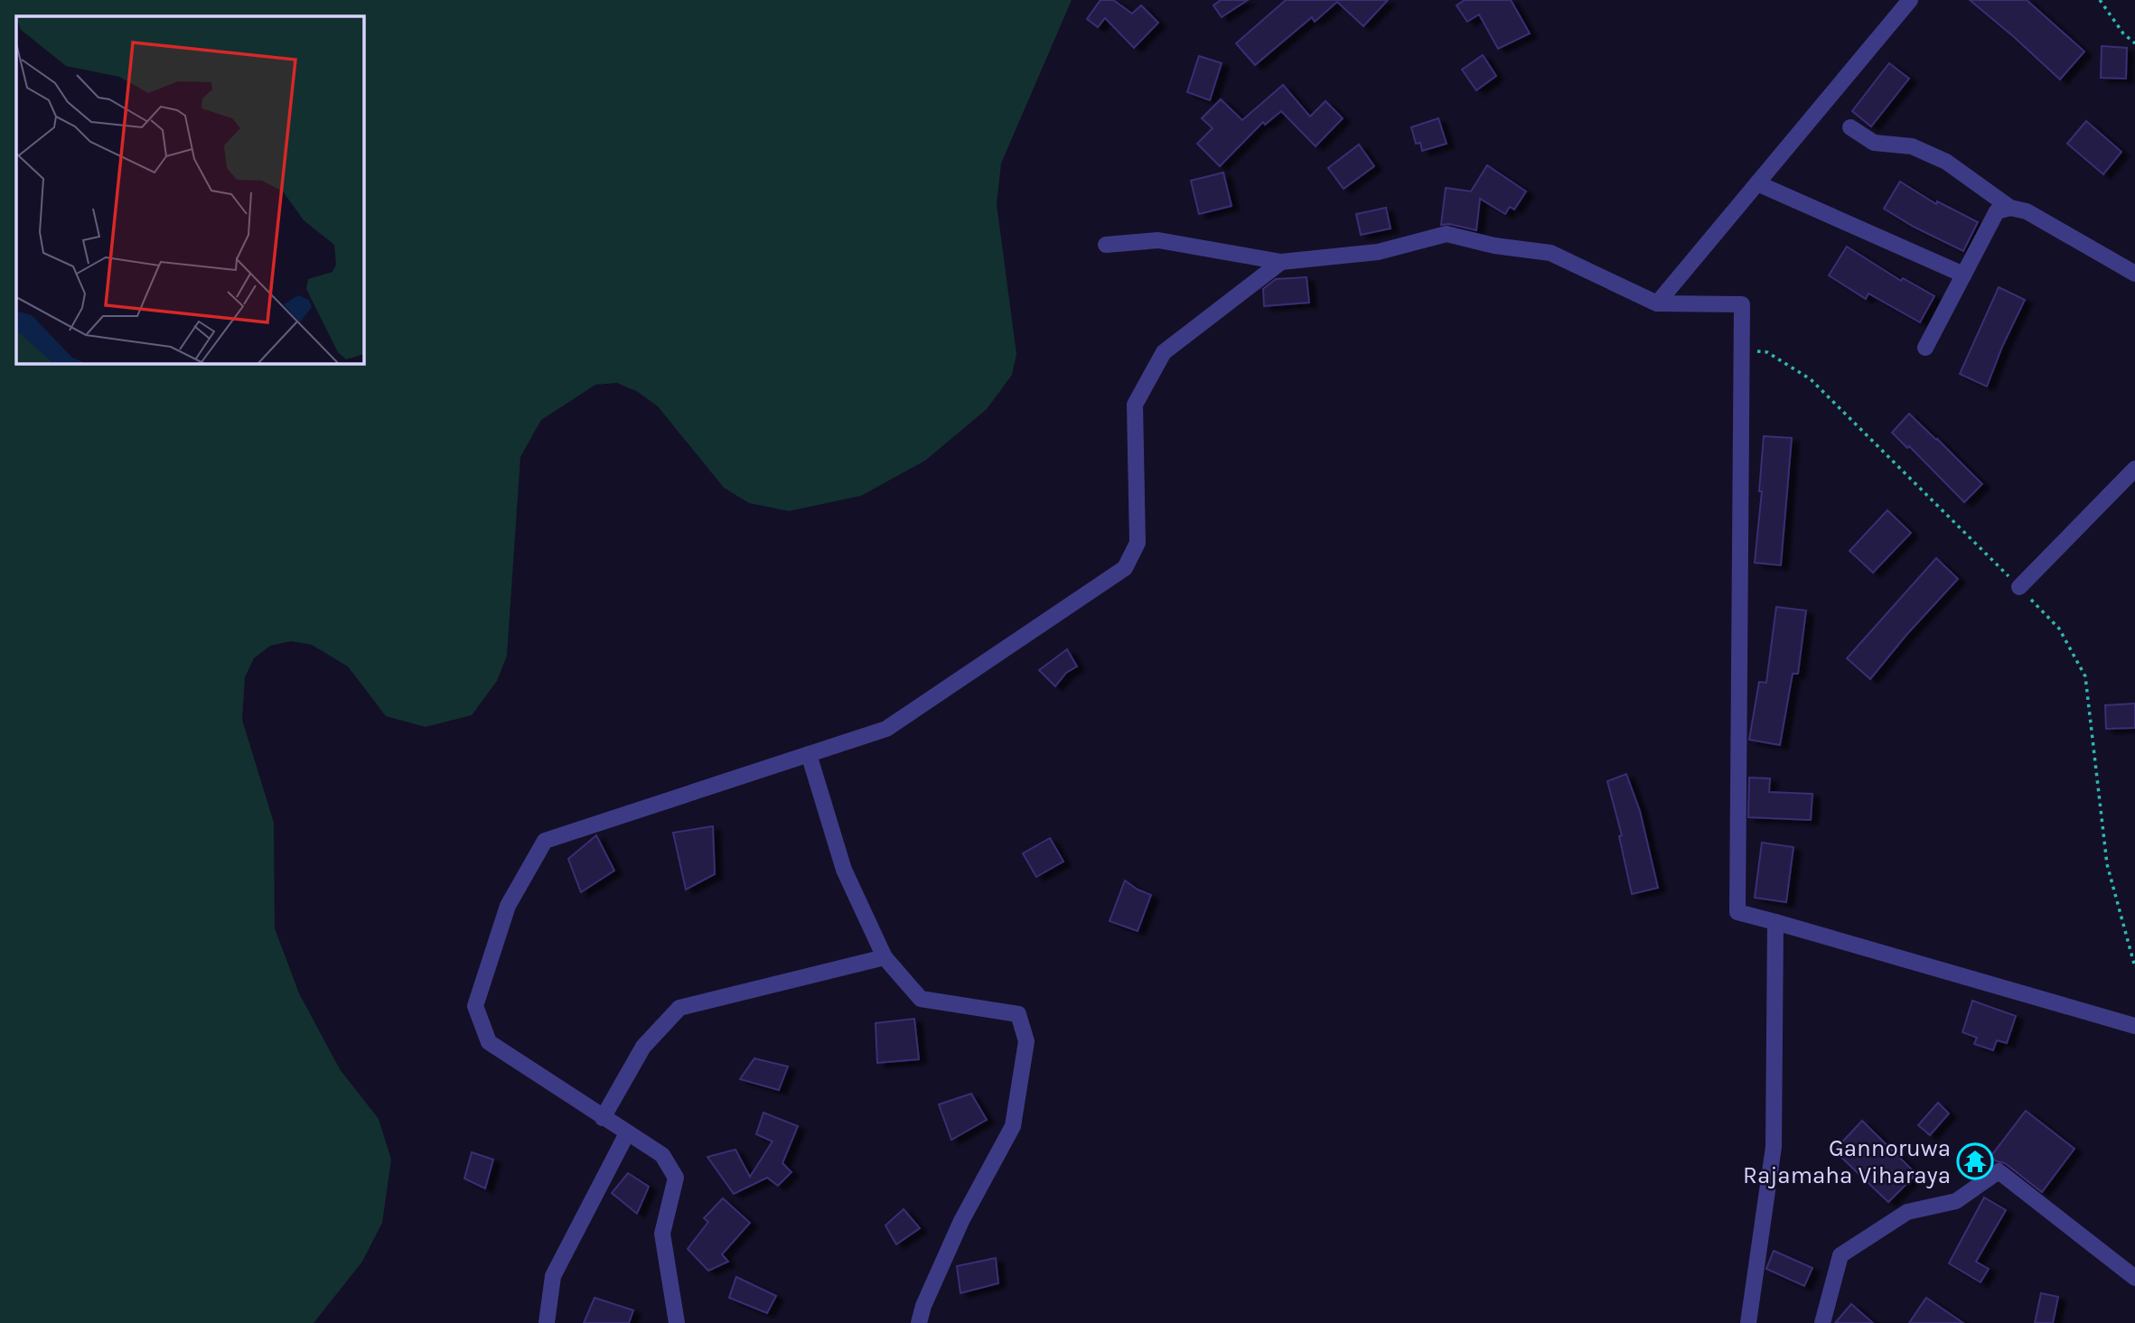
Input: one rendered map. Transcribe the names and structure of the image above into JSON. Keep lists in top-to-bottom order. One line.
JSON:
{"places":{"temple":["Gannoruwa Rajamaha Viharaya"]}}
